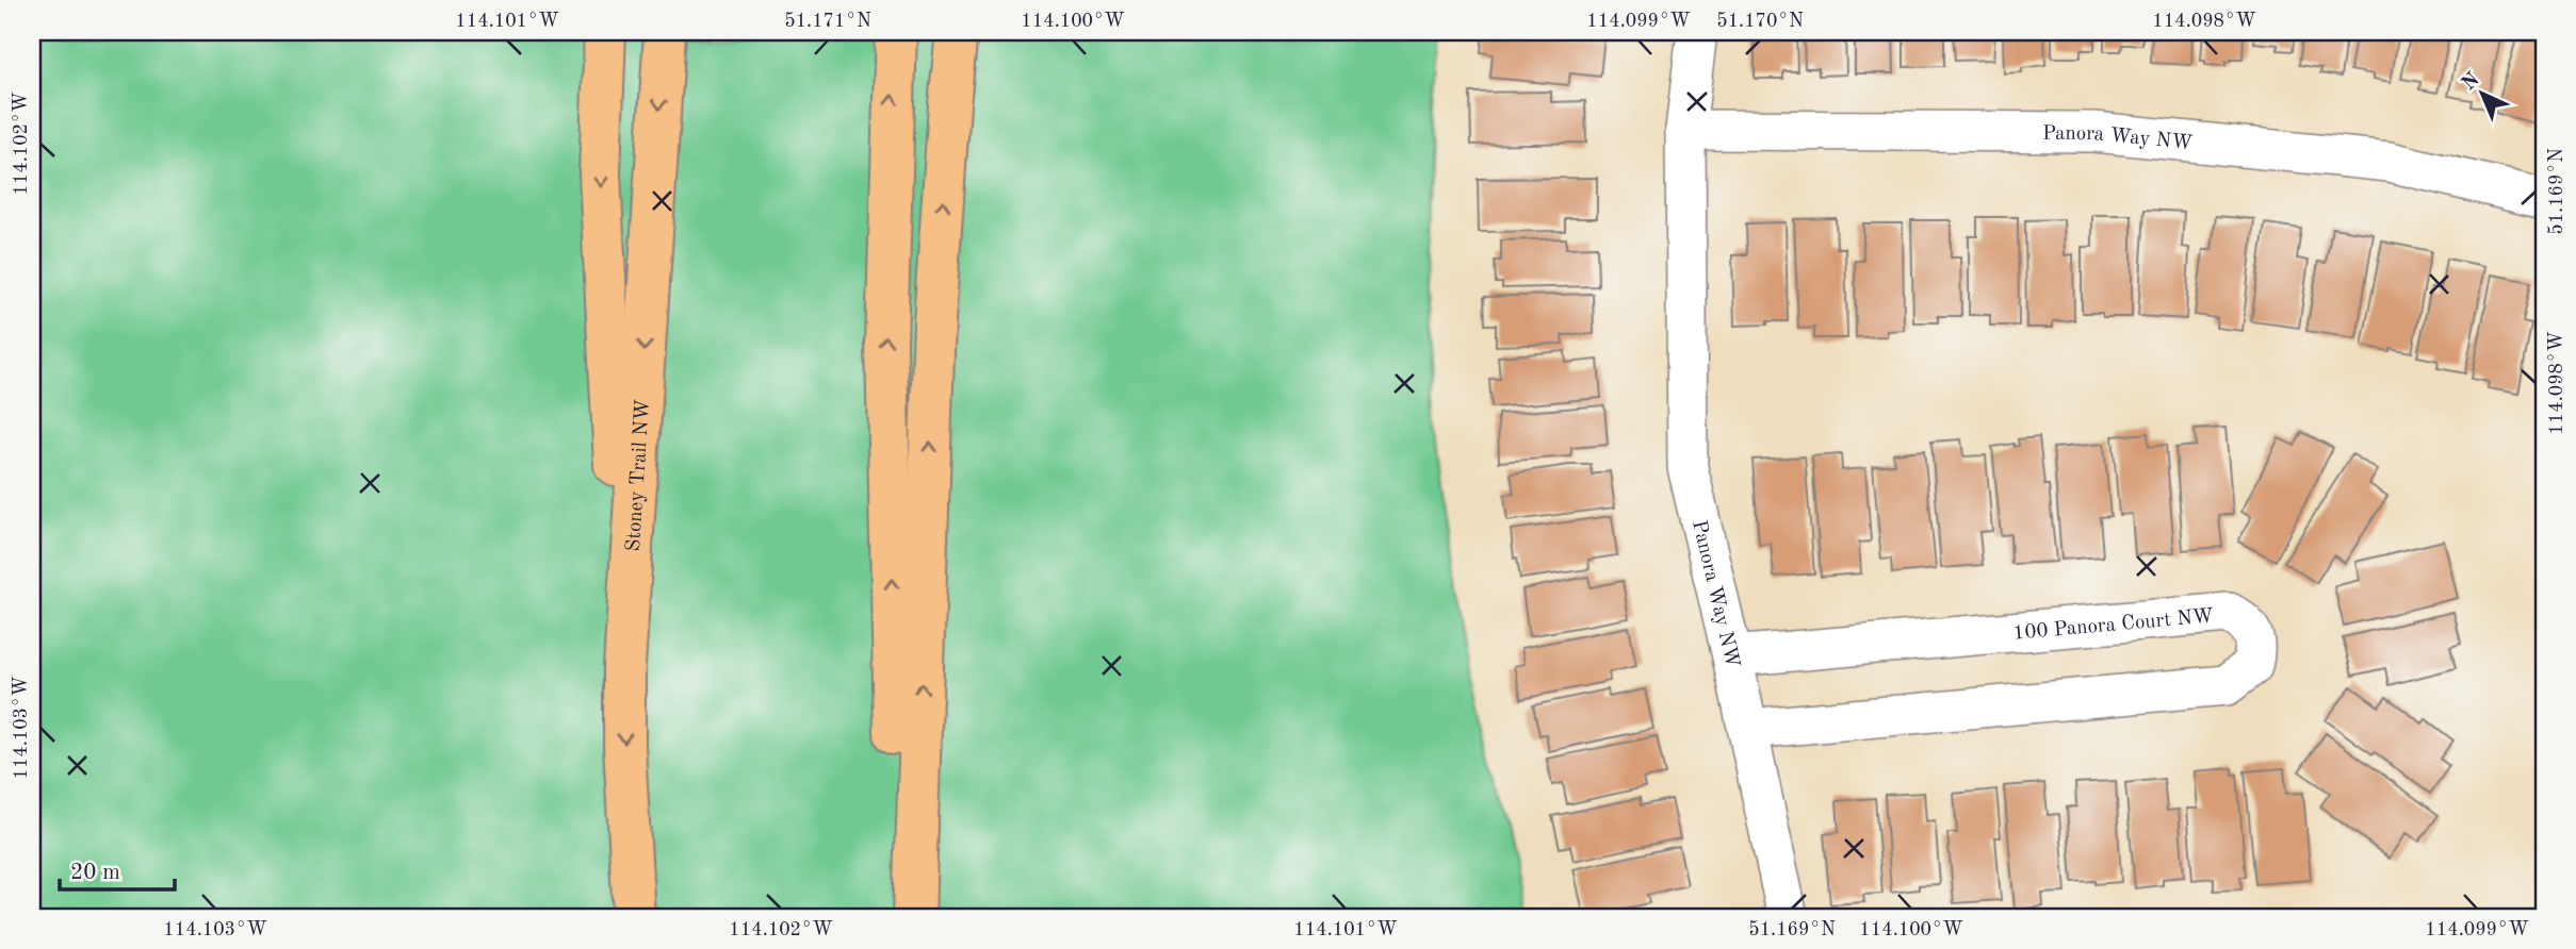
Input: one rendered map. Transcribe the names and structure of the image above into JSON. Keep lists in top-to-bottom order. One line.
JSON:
{"streets":{"highway":["Stoney Trail NW"],"street":["Panora Way NW","100 Panora Court NW"]},"crossings":[["Panora Way NW","100 Panora Court NW"]],"scale_bar":"20 m","north":"top left","coordinates":["114.101°W","51.171°N","114.100°W","114.099°W","51.170°N","114.098°W","114.102°W","51.169°N","114.103°W"]}
